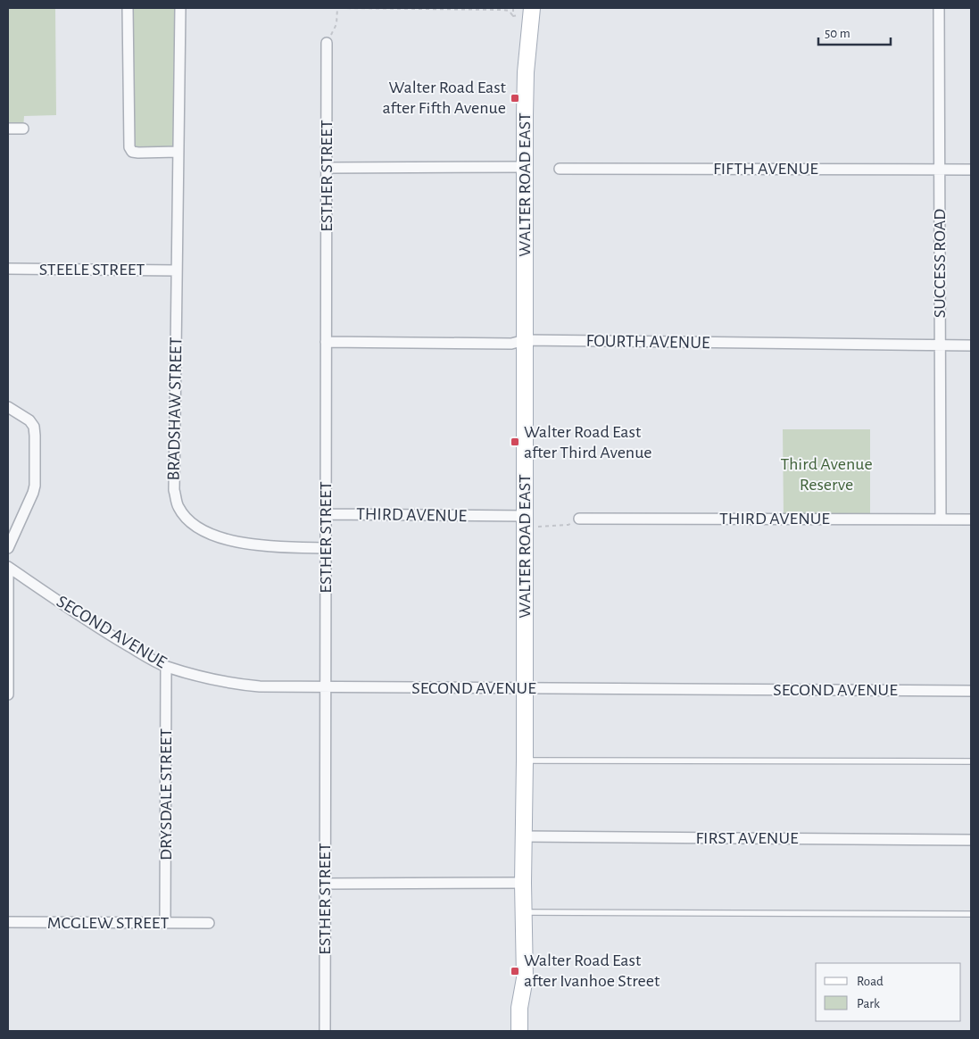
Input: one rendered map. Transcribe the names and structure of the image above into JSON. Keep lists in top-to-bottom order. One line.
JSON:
{"streets":{"main road":["WALTER ROAD EAST"],"street":["FIFTH AVENUE","ESTHER STREET","SUCCESS ROAD","STEELE STREET","FOURTH AVENUE","BRADSHAW STREET","THIRD AVENUE","SECOND AVENUE","DRYSDALE STREET","FIRST AVENUE","MCGLEW STREET"]},"crossings":[["FIFTH AVENUE","SUCCESS ROAD"],["ESTHER STREET","FOURTH AVENUE"],["ESTHER STREET","BRADSHAW STREET"],["ESTHER STREET","THIRD AVENUE"],["ESTHER STREET","SECOND AVENUE"],["WALTER ROAD EAST","FOURTH AVENUE"],["WALTER ROAD EAST","THIRD AVENUE"],["WALTER ROAD EAST","SECOND AVENUE"],["WALTER ROAD EAST","FIRST AVENUE"],["SUCCESS ROAD","FOURTH AVENUE"],["SUCCESS ROAD","THIRD AVENUE"],["STEELE STREET","BRADSHAW STREET"],["SECOND AVENUE","DRYSDALE STREET"],["DRYSDALE STREET","MCGLEW STREET"]],"parks":["Third Avenue Reserve"],"places":{"transit":["Walter Road East after Fifth Avenue","Walter Road East after Third Avenue","Walter Road East after Ivanhoe Street"]},"legend":["Road","Park"],"scale_bar":"50 m"}
